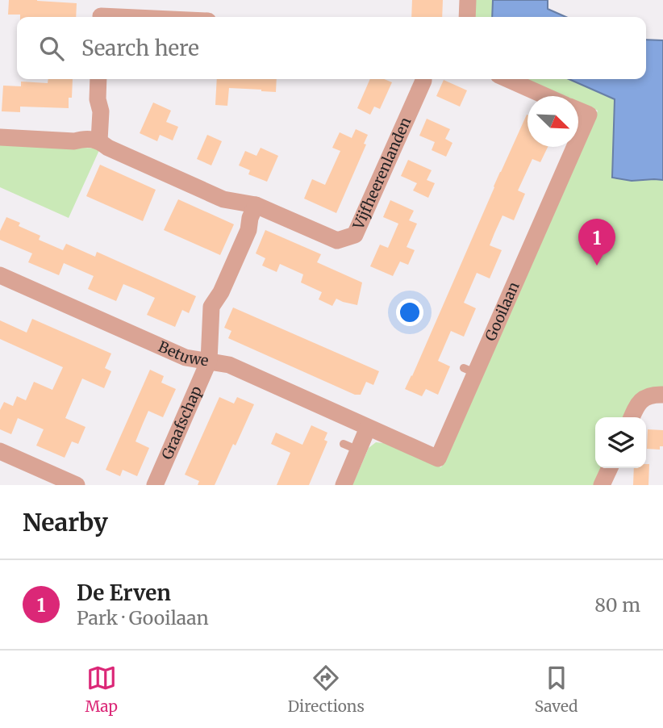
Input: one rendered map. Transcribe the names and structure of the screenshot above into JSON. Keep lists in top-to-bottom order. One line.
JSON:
{"streets":{"street":["Vijfheerenlanden","Gooilaan","Betuwe","Graafschap"]},"crossings":[["Gooilaan","Betuwe"],["Betuwe","Graafschap"]],"north":"bottom right","page":{"search":"Search here","pins":"1","heading":"Nearby","list":[{"mark":"1","name":"De Erven","note":"Park · Gooilaan","value":"80 m"}],"nav":["Map","Directions","Saved"]}}
